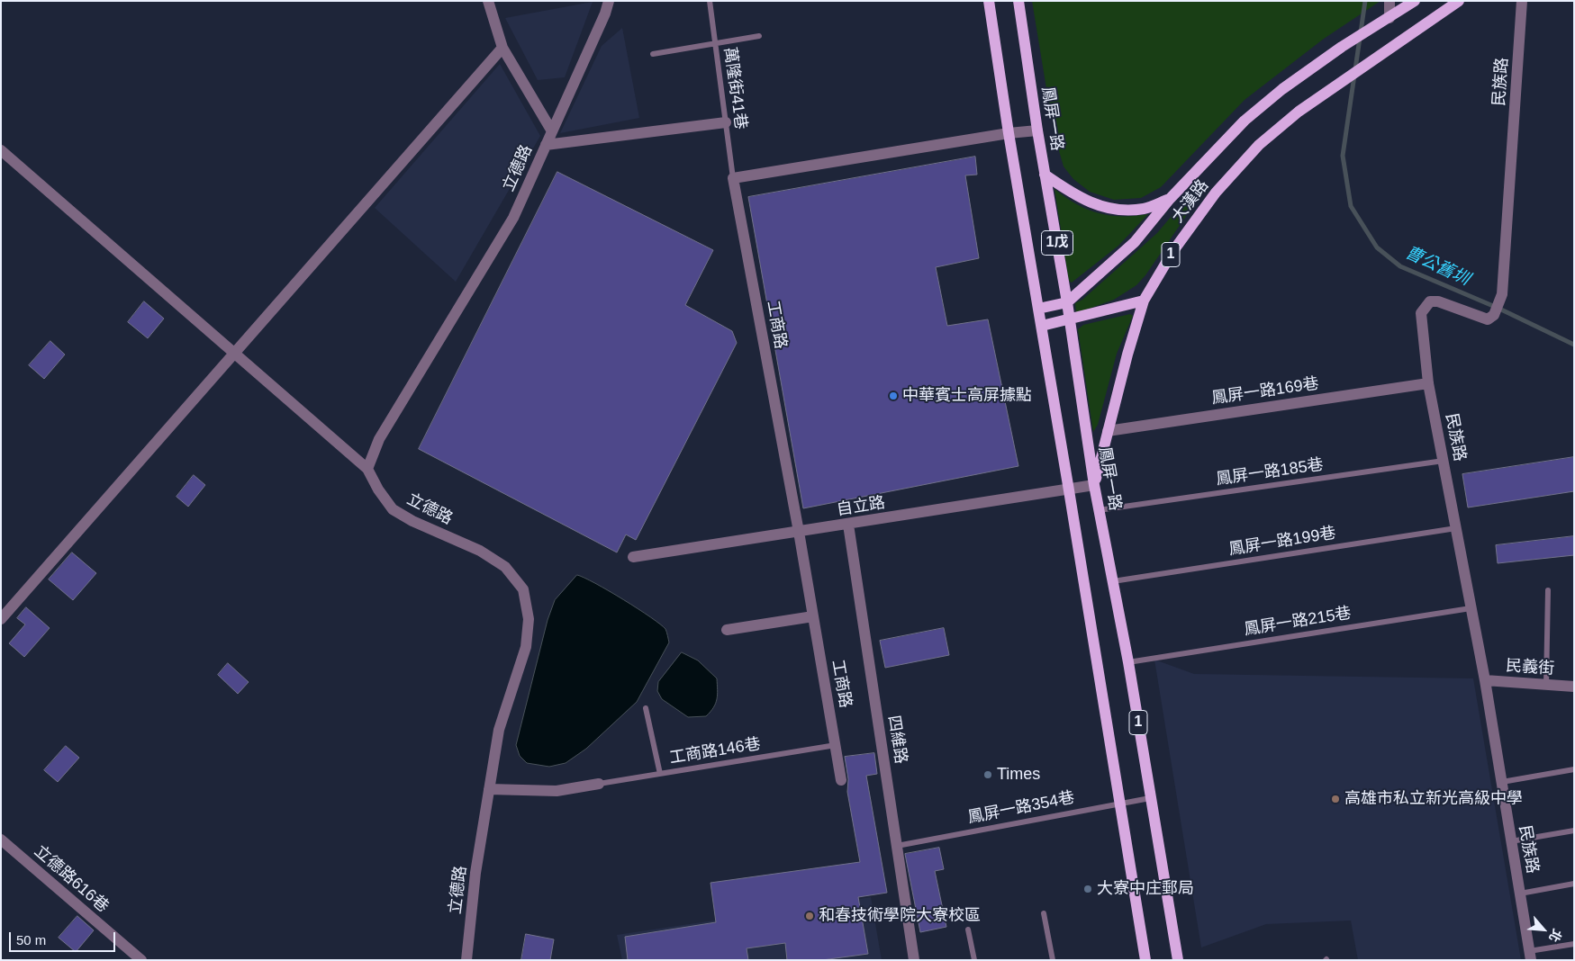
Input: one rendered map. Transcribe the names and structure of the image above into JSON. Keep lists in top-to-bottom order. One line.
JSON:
{"streets":{"main road":["鳳屏一路","大漢路","1戊","1"],"street":["民族路","立德路","工商路","鳳屏一路169巷","自立路","民義街","四維路","立德路616巷"],"lane":["萬隆街41巷","鳳屏一路185巷","鳳屏一路199巷","鳳屏一路215巷","工商路146巷","鳳屏一路354巷"]},"crossings":[["民族路","鳳屏一路169巷"],["民族路","鳳屏一路185巷"],["民族路","鳳屏一路199巷"],["民族路","鳳屏一路215巷"],["民族路","民義街"],["萬隆街41巷","工商路"],["鳳屏一路","大漢路"],["鳳屏一路","鳳屏一路185巷"],["鳳屏一路","自立路"],["鳳屏一路","鳳屏一路199巷"],["鳳屏一路","鳳屏一路215巷"],["鳳屏一路","鳳屏一路354巷"],["大漢路","1戊"],["大漢路","1"],["大漢路","鳳屏一路169巷"],["大漢路","自立路"],["1戊","1"],["1戊","自立路"],["1","自立路"],["1","鳳屏一路354巷"],["工商路","自立路"],["工商路","工商路146巷"],["自立路","四維路"],["四維路","鳳屏一路354巷"]],"water":["曹公舊圳"],"places":["中華賓士高屏據點","Times","高雄市私立新光高級中學","大寮中庄郵局","和春技術學院大寮校區"],"scale_bar":"50 m","north":"bottom right"}
